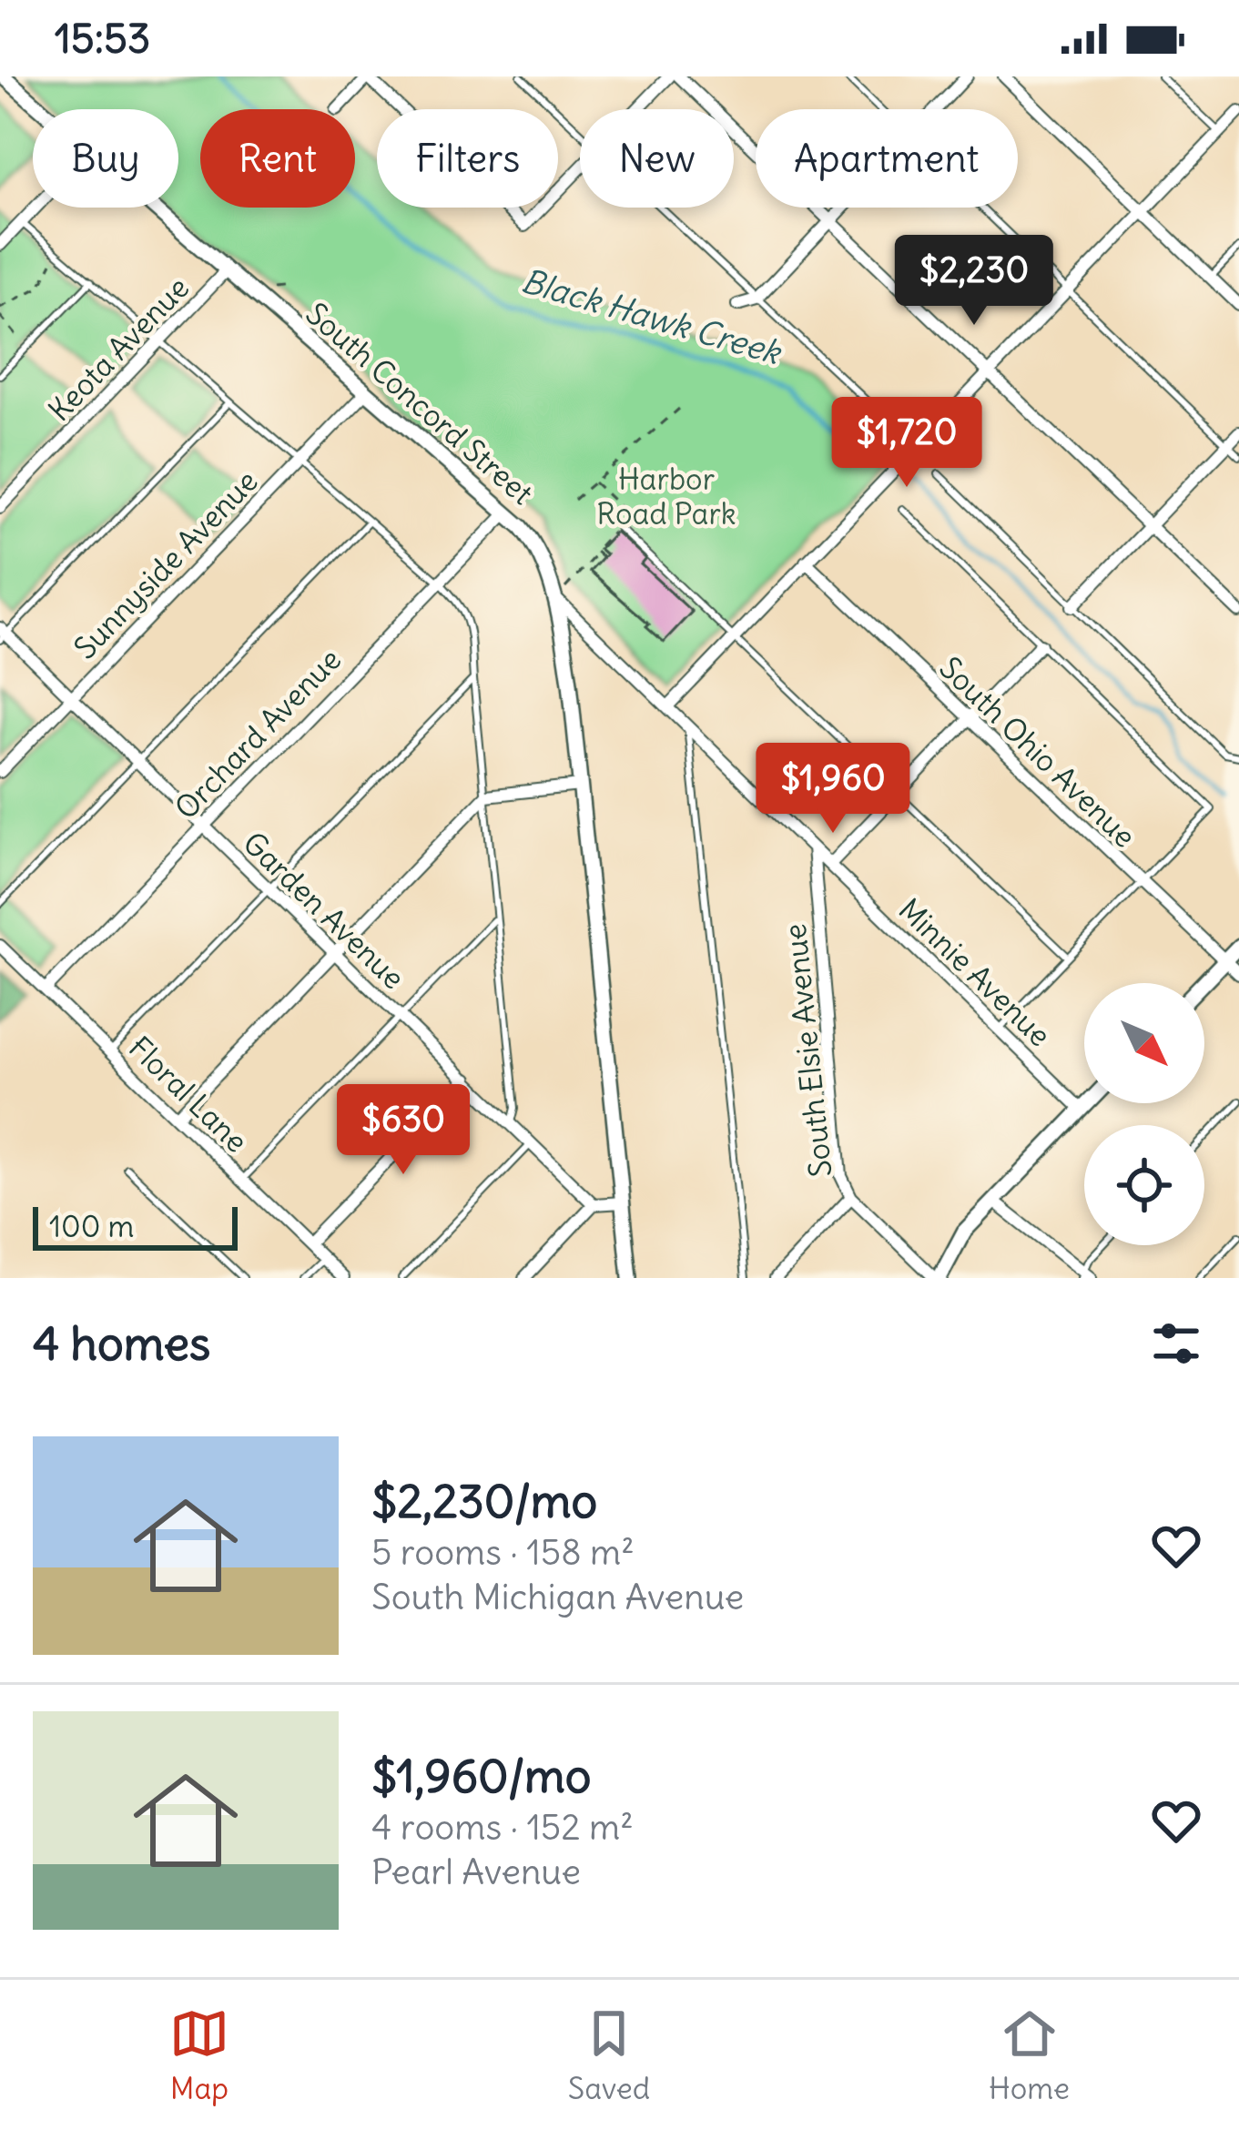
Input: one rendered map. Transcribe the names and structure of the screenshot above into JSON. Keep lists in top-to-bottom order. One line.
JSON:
{"streets":{"street":["Keota Avenue","South Concord Street","Sunnyside Avenue","Orchard Avenue","South Ohio Avenue","Garden Avenue","Minnie Avenue","South Elsie Avenue","Floral Lane"]},"crossings":[["Keota Avenue","South Concord Street"],["South Concord Street","Sunnyside Avenue"],["South Concord Street","Orchard Avenue"],["South Concord Street","Minnie Avenue"],["Sunnyside Avenue","Garden Avenue"],["Orchard Avenue","Garden Avenue"],["Orchard Avenue","Floral Lane"],["Minnie Avenue","South Elsie Avenue"]],"water":["Black Hawk Creek"],"parks":["Harbor Road Park"],"scale_bar":"100 m","north":"bottom right","page":{"status":"15:53","chip":["Buy","Rent","Filters","New","Apartment"],"price":["$2,230","$1,720","$1,960","$630"],"scale":"100 m","heading":"4 homes","list":[{"name":"$2,230/mo","note":"5 rooms · 158 m² · South Michigan Avenue"},{"name":"$1,960/mo","note":"4 rooms · 152 m² · Pearl Avenue"}],"tabs":["Map","Saved","Home"]}}
